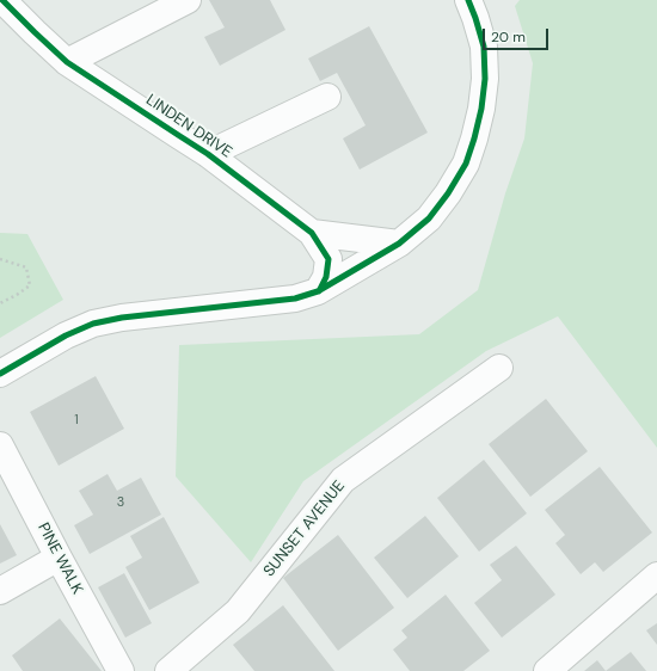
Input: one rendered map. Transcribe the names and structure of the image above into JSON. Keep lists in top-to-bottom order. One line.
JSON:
{"streets":{"street":["LINDEN DRIVE","SUNSET AVENUE","PINE WALK"]},"house_numbers":["1","3"],"scale_bar":"20 m"}
